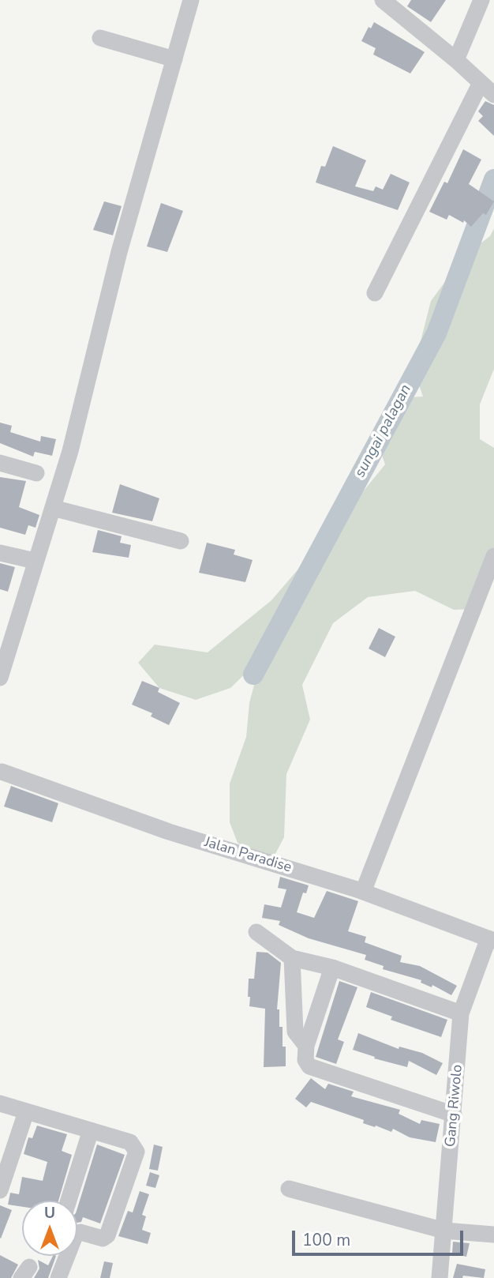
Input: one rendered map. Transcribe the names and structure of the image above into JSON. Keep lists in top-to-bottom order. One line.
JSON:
{"streets":{"street":["Jalan Paradise","Gang Riwolo"]},"crossings":[["Jalan Paradise","Gang Riwolo"]],"water":["sungai palagan"],"scale_bar":"100 m","north":"top"}
